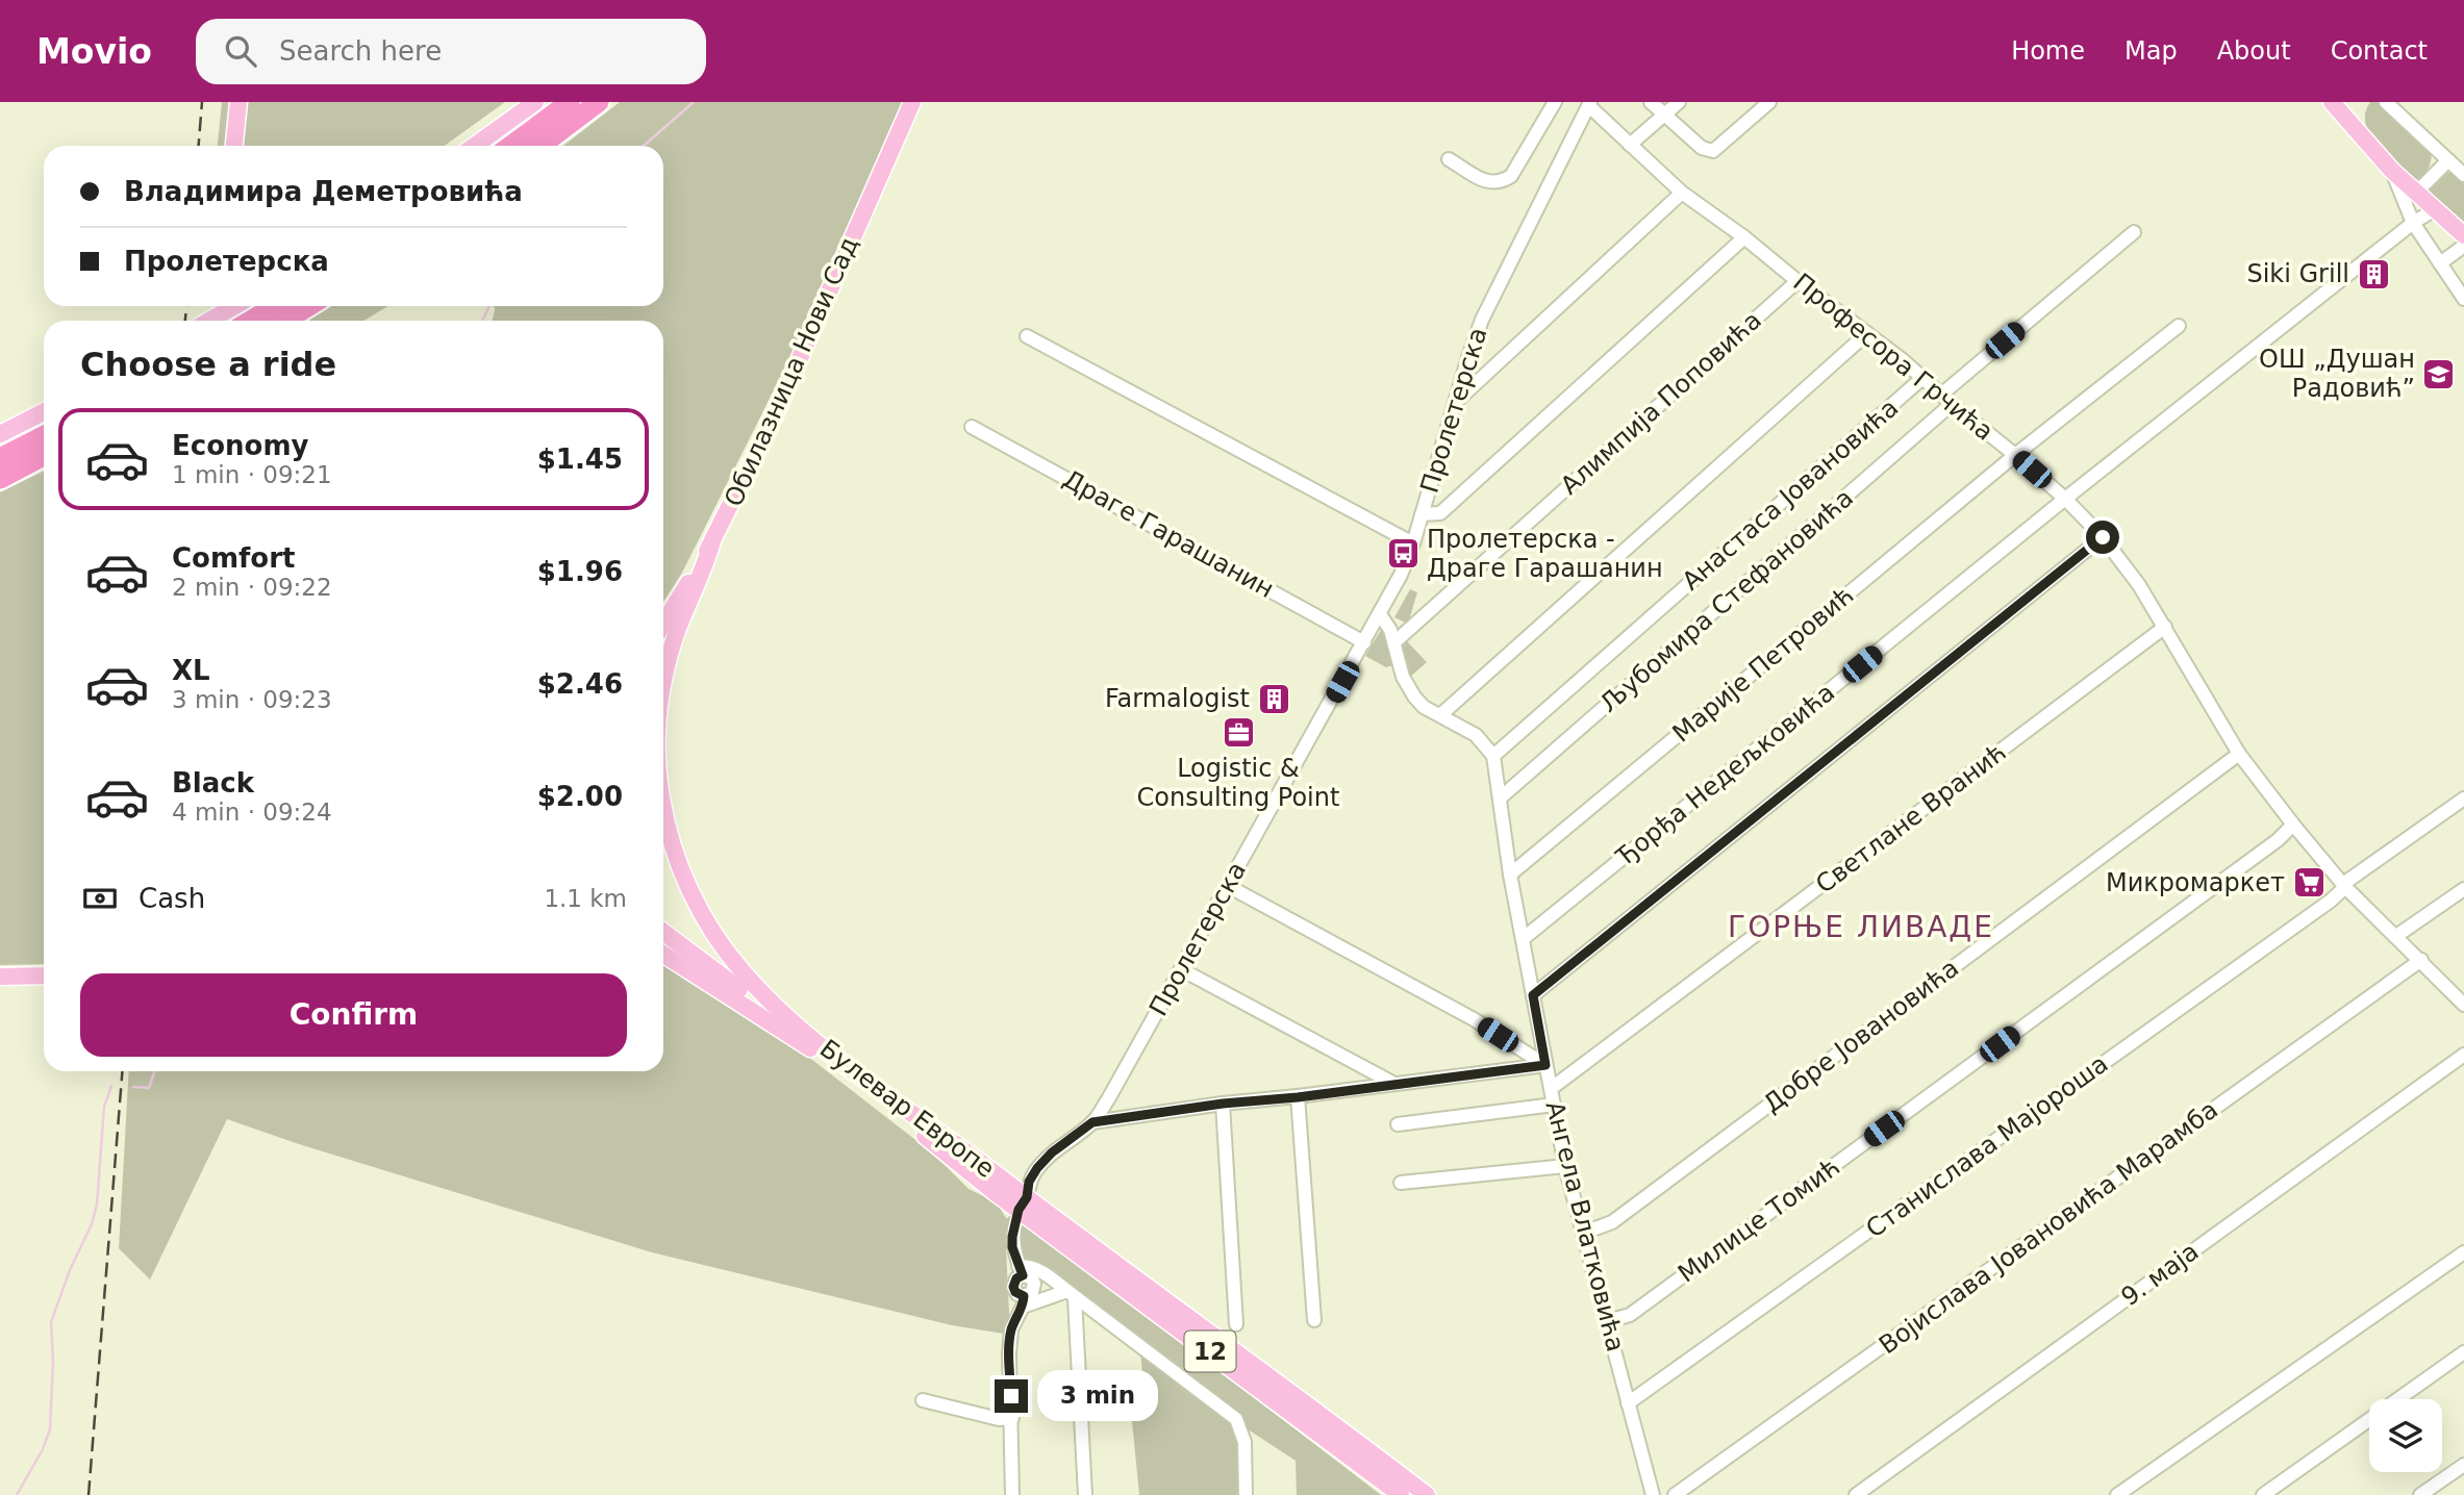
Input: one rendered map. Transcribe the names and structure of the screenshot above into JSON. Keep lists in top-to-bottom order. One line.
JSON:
{"streets":{"main road":["Обилазница Нови Сад","Булевар Европе","12"],"street":["Професора Грчића","Алимпија Поповића","Пролетерска","Анастаса Јовановића","Драге Гарашанин","Љубомира Стефановића","Марије Петровић","Ђорђа Недељковића","Светлане Вранић","Добре Јовановића","Станислава Мајороша","Милице Томић","Ангела Влатковића","Војислава Јовановића Марамба","9. маја"]},"crossings":[["Професора Грчића","Алимпија Поповића"],["Професора Грчића","Пролетерска"],["Професора Грчића","Анастаса Јовановића"],["Професора Грчића","Љубомира Стефановића"],["Професора Грчића","Марије Петровић"],["Професора Грчића","Ђорђа Недељковића"],["Професора Грчића","Светлане Вранић"],["Професора Грчића","Добре Јовановића"],["Професора Грчића","Станислава Мајороша"],["Професора Грчића","Милице Томић"],["Професора Грчића","Војислава Јовановића Марамба"],["Пролетерска","Драге Гарашанин"],["Пролетерска","Булевар Европе"],["Анастаса Јовановића","Ангела Влатковића"],["Љубомира Стефановића","Ангела Влатковића"],["Марије Петровић","Ангела Влатковића"],["Ђорђа Недељковића","Ангела Влатковића"],["Светлане Вранић","Ангела Влатковића"],["Добре Јовановића","Ангела Влатковића"],["Станислава Мајороша","Ангела Влатковића"],["Милице Томић","Ангела Влатковића"]],"districts":["ГОРЊЕ ЛИВАДЕ"],"places":{"building":["Siki Grill","Farmalogist"],"school or university":["ОШ „Душан Радовић”"],"bus stop":["Пролетерска - Драге Гарашанин"],"office":["Logistic & Consulting Point"],"supermarket":["Микромаркет"]},"page":{"header":"Movio","search":"Search here","nav":["Home","Map","About","Contact"],"banner":["Владимира Деметровића","Пролетерска"],"heading":"Choose a ride","list":[{"name":"Economy","note":"1 min · 09:21","value":"$1.45"},{"name":"Comfort","note":"2 min · 09:22","value":"$1.96"},{"name":"XL","note":"3 min · 09:23","value":"$2.46"},{"name":"Black","note":"4 min · 09:24","value":"$2.00"}],"pay":["Cash","1.1 km"],"buttons":"Confirm","bubble":"3 min"}}
